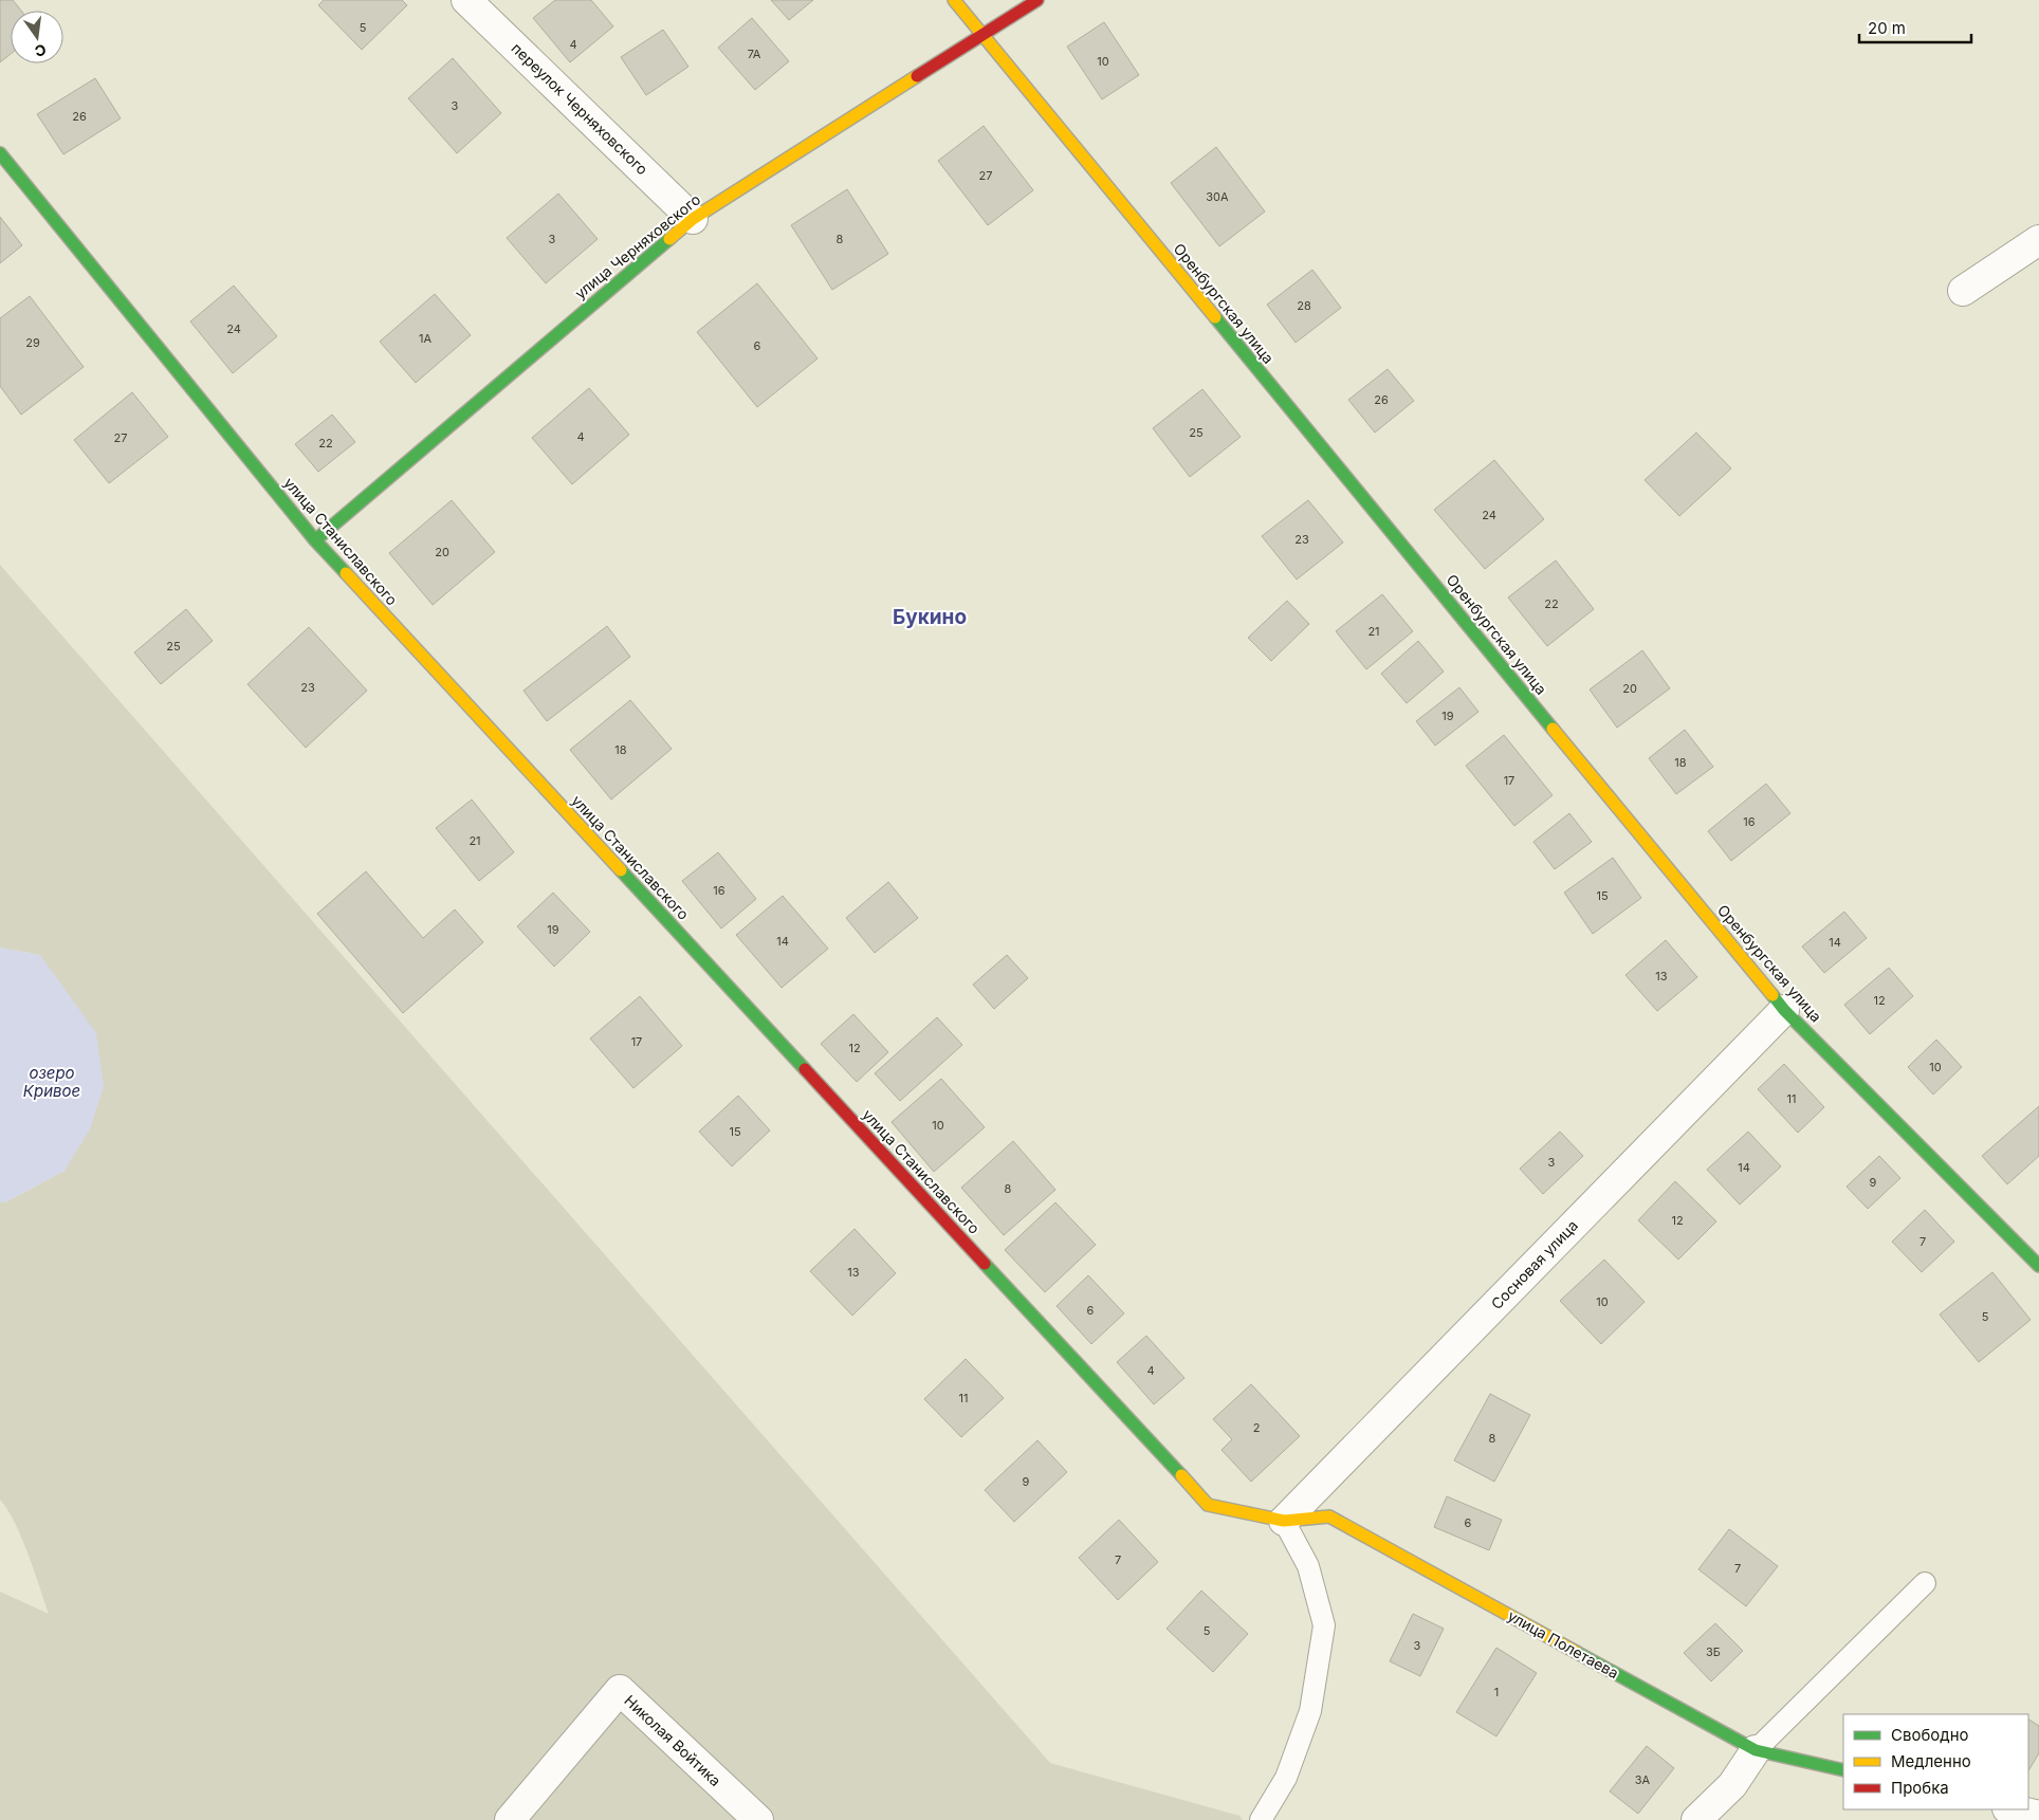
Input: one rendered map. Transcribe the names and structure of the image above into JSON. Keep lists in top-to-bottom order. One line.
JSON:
{"streets":{"street":["переулок Черняховского","улица Черняховского","Оренбургская улица","улица Станиславского","Сосновая улица","улица Полетаева","Николая Войтика"]},"crossings":[["переулок Черняховского","улица Черняховского"],["улица Черняховского","Оренбургская улица"],["улица Черняховского","улица Станиславского"],["Оренбургская улица","Сосновая улица"],["улица Станиславского","Сосновая улица"],["улица Станиславского","улица Полетаева"],["Сосновая улица","улица Полетаева"]],"districts":["Букино"],"water":["озеро Кривое"],"house_numbers":["5","4","7А","10","3","26","27","30А","3","8","28","24","1А","29","6","26","25","4","27","22","24","23","20","22","21","25","23","20","19","18","18","17","16","21","16","15","19","14","14","13","12","17","12","10","11","10","15","3","14","9","8","12","7","13","10","6","5","4","11","2","8","9","6","7","7","5","3","3Б","1","3А"],"legend":["Свободно","Медленно","Пробка"],"scale_bar":"20 m","north":"bottom"}
